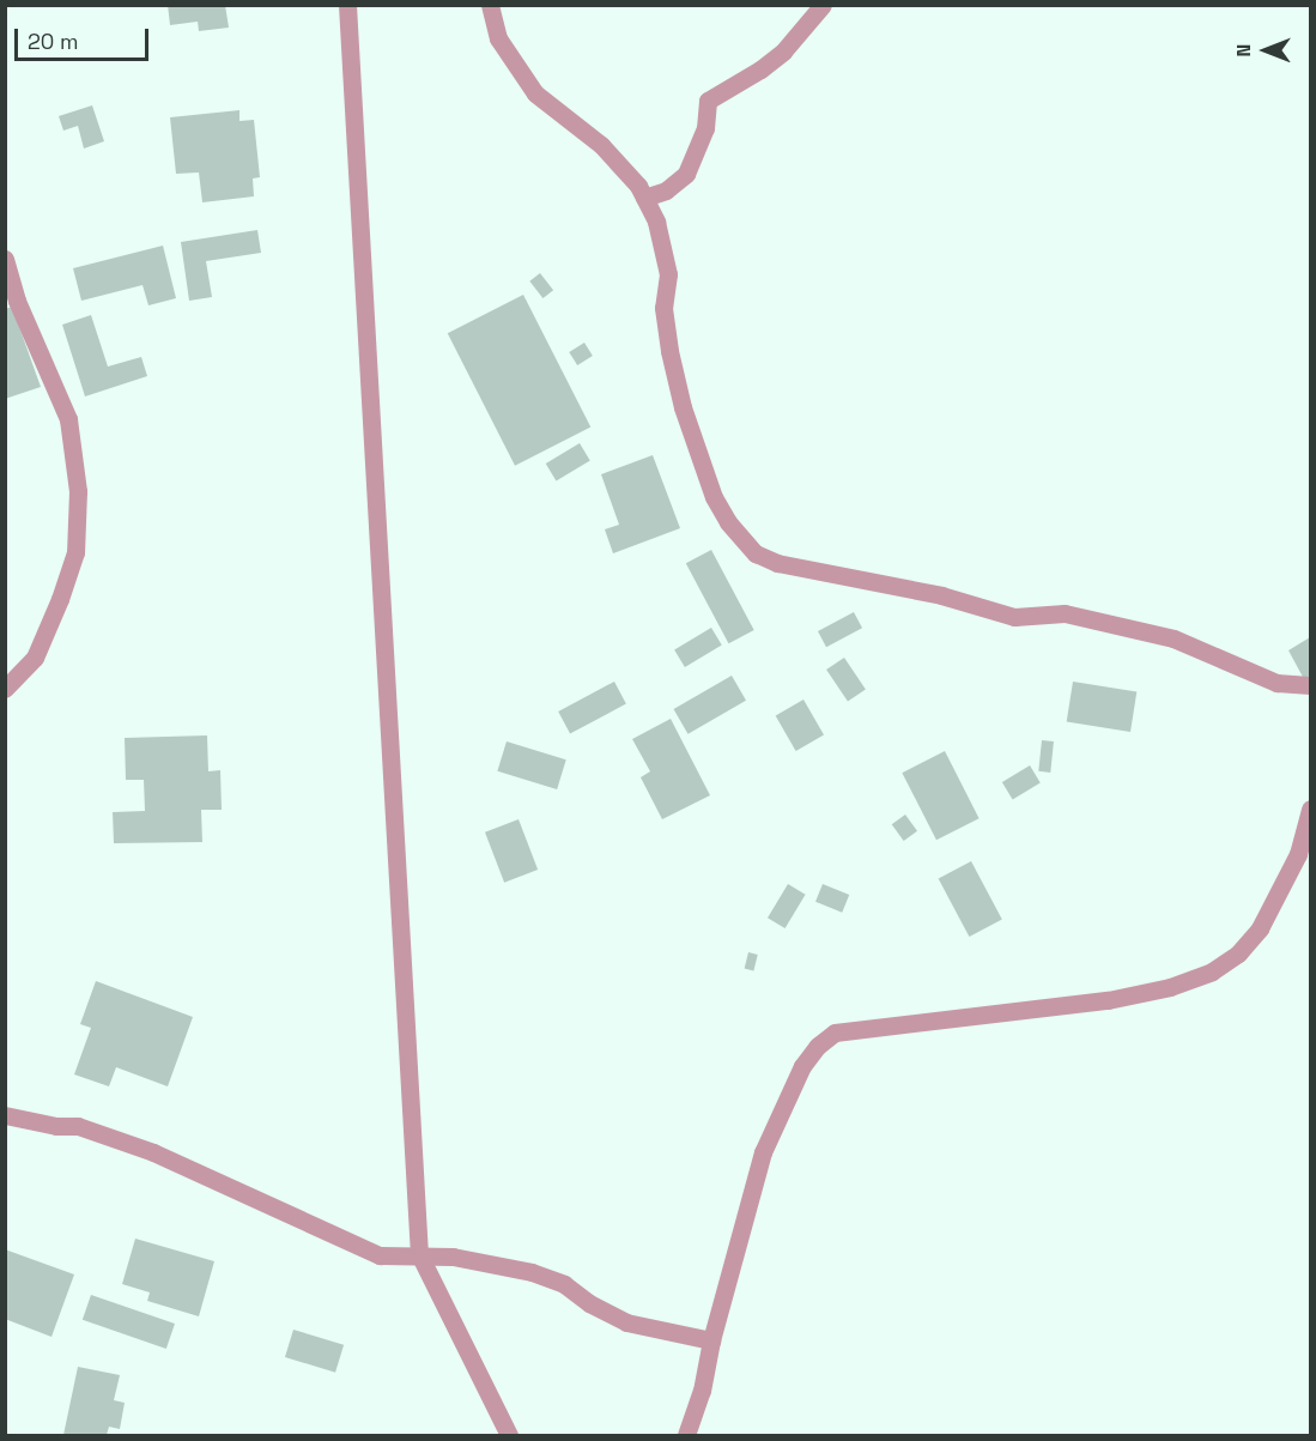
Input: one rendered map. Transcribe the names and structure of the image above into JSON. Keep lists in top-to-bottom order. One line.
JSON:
{"scale_bar":"20 m","north":"left"}
